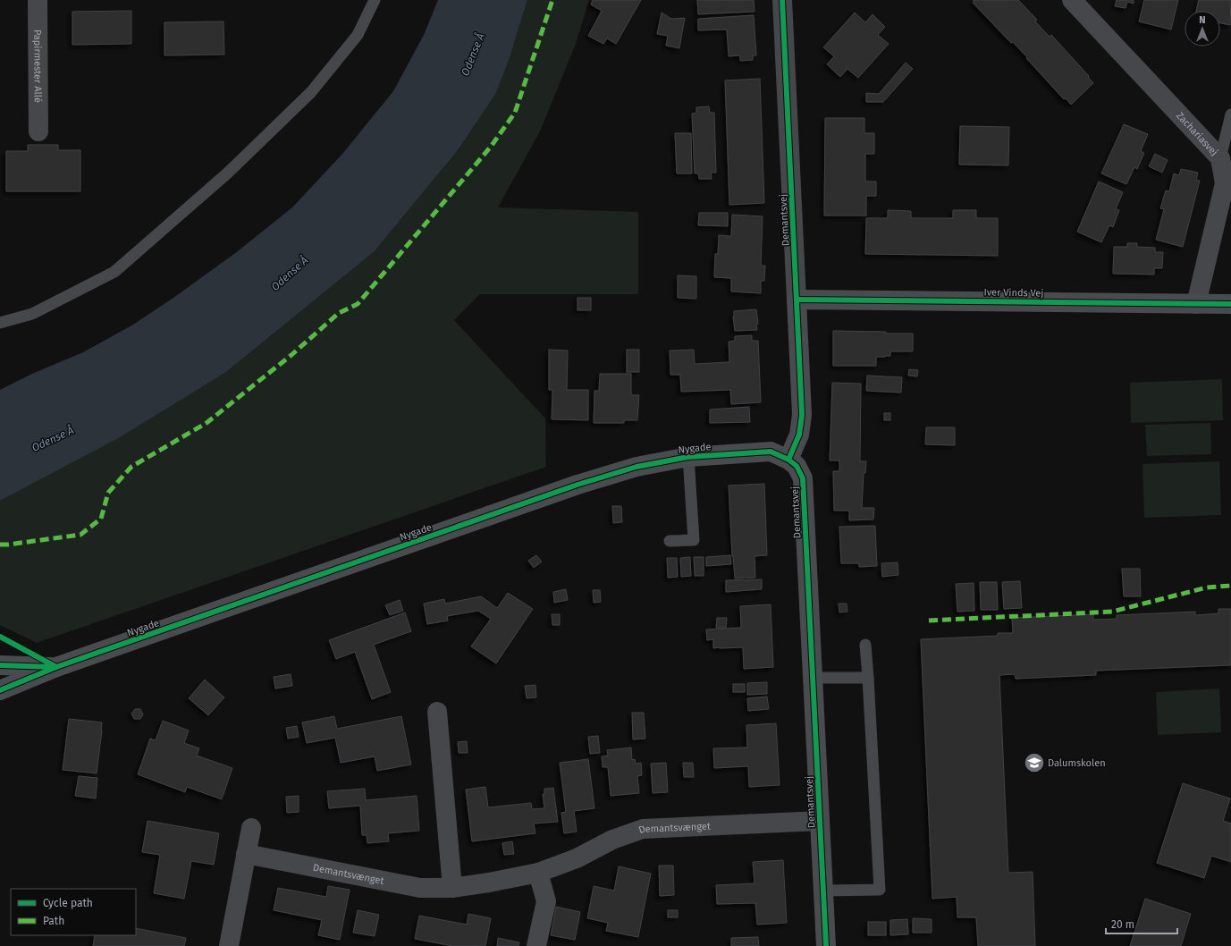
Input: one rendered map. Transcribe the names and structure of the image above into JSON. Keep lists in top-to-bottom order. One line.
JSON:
{"streets":{"street":["Papirmester Allé","Zachariasvej","Demantsvej","Iver Vinds Vej","Nygade","Demantsvænget"]},"crossings":[["Zachariasvej","Iver Vinds Vej"],["Demantsvej","Iver Vinds Vej"],["Demantsvej","Nygade"],["Demantsvej","Demantsvænget"]],"water":["Odense Å"],"places":{"school or university":["Dalumskolen"]},"legend":["Cycle path","Path"],"scale_bar":"20 m","north":"top"}
